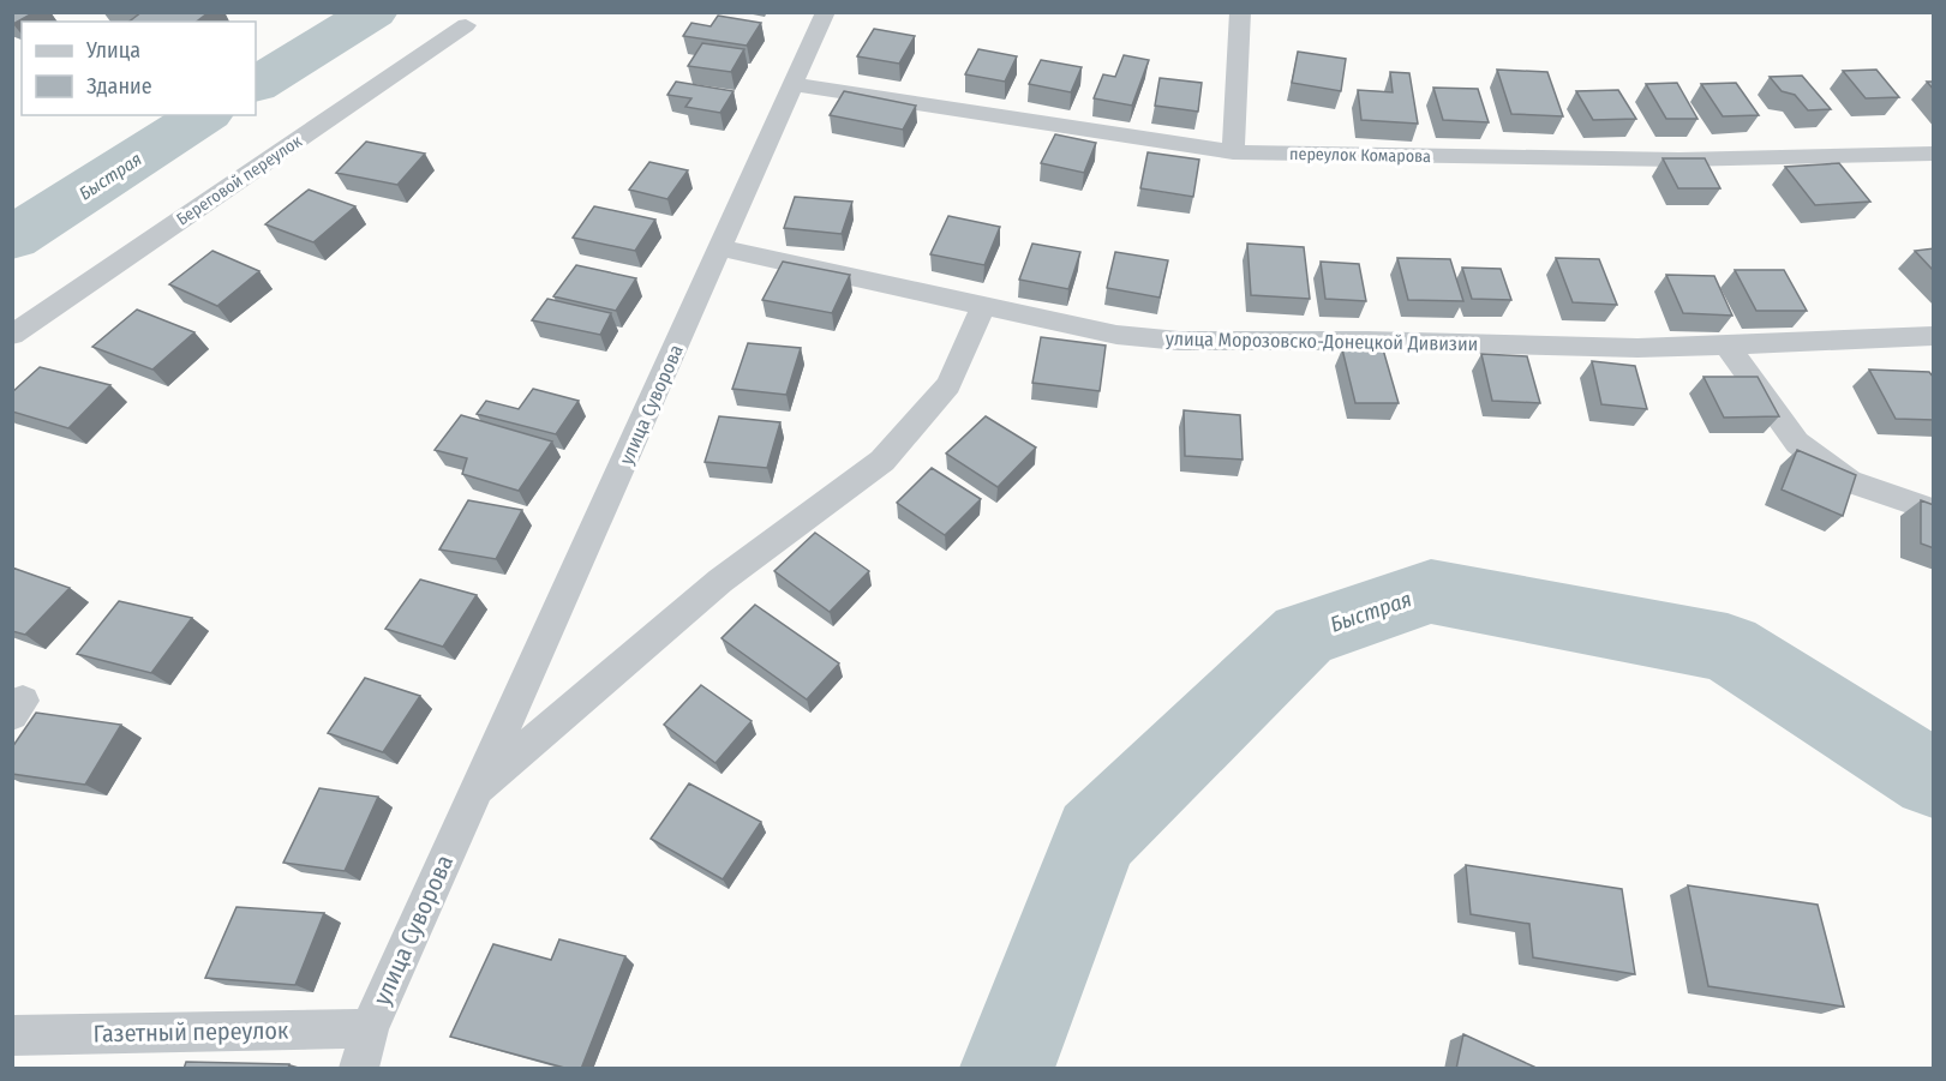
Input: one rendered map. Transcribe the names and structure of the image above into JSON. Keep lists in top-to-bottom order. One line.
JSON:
{"streets":{"street":["переулок Комарова","Береговой переулок","улица Морозовско-Донецкой Дивизии","улица Суворова","Газетный переулок"]},"crossings":[["переулок Комарова","улица Суворова"],["улица Морозовско-Донецкой Дивизии","улица Суворова"],["улица Суворова","Газетный переулок"]],"water":["Быстрая"],"legend":["Улица","Здание"]}
